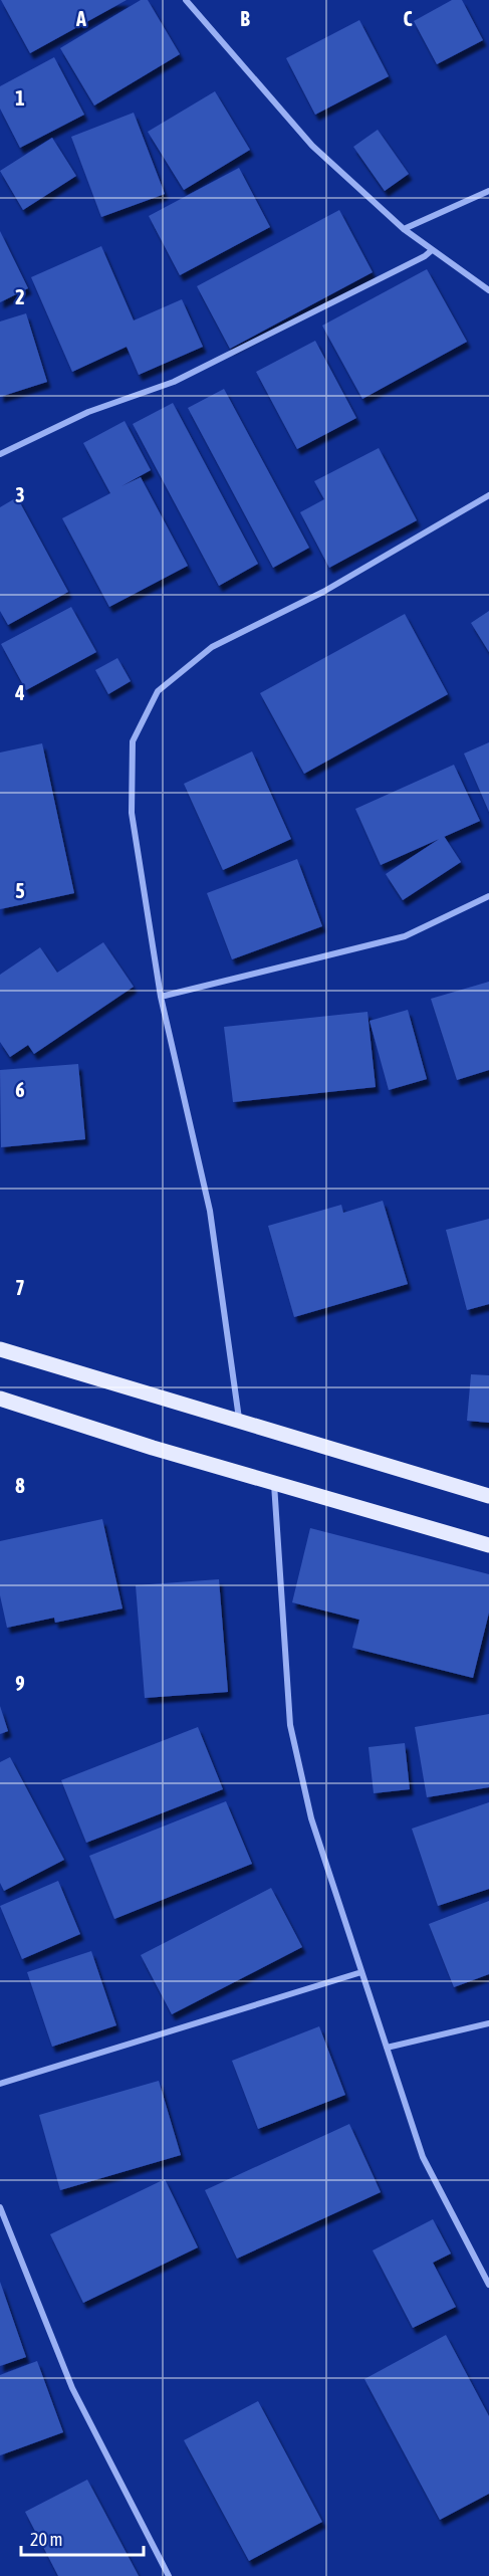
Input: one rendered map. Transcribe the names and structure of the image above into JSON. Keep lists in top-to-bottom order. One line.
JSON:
{"scale_bar":"20 m","grid":{"columns":["A","B","C"],"rows":["1","2","3","4","5","6","7","8","9"]}}
